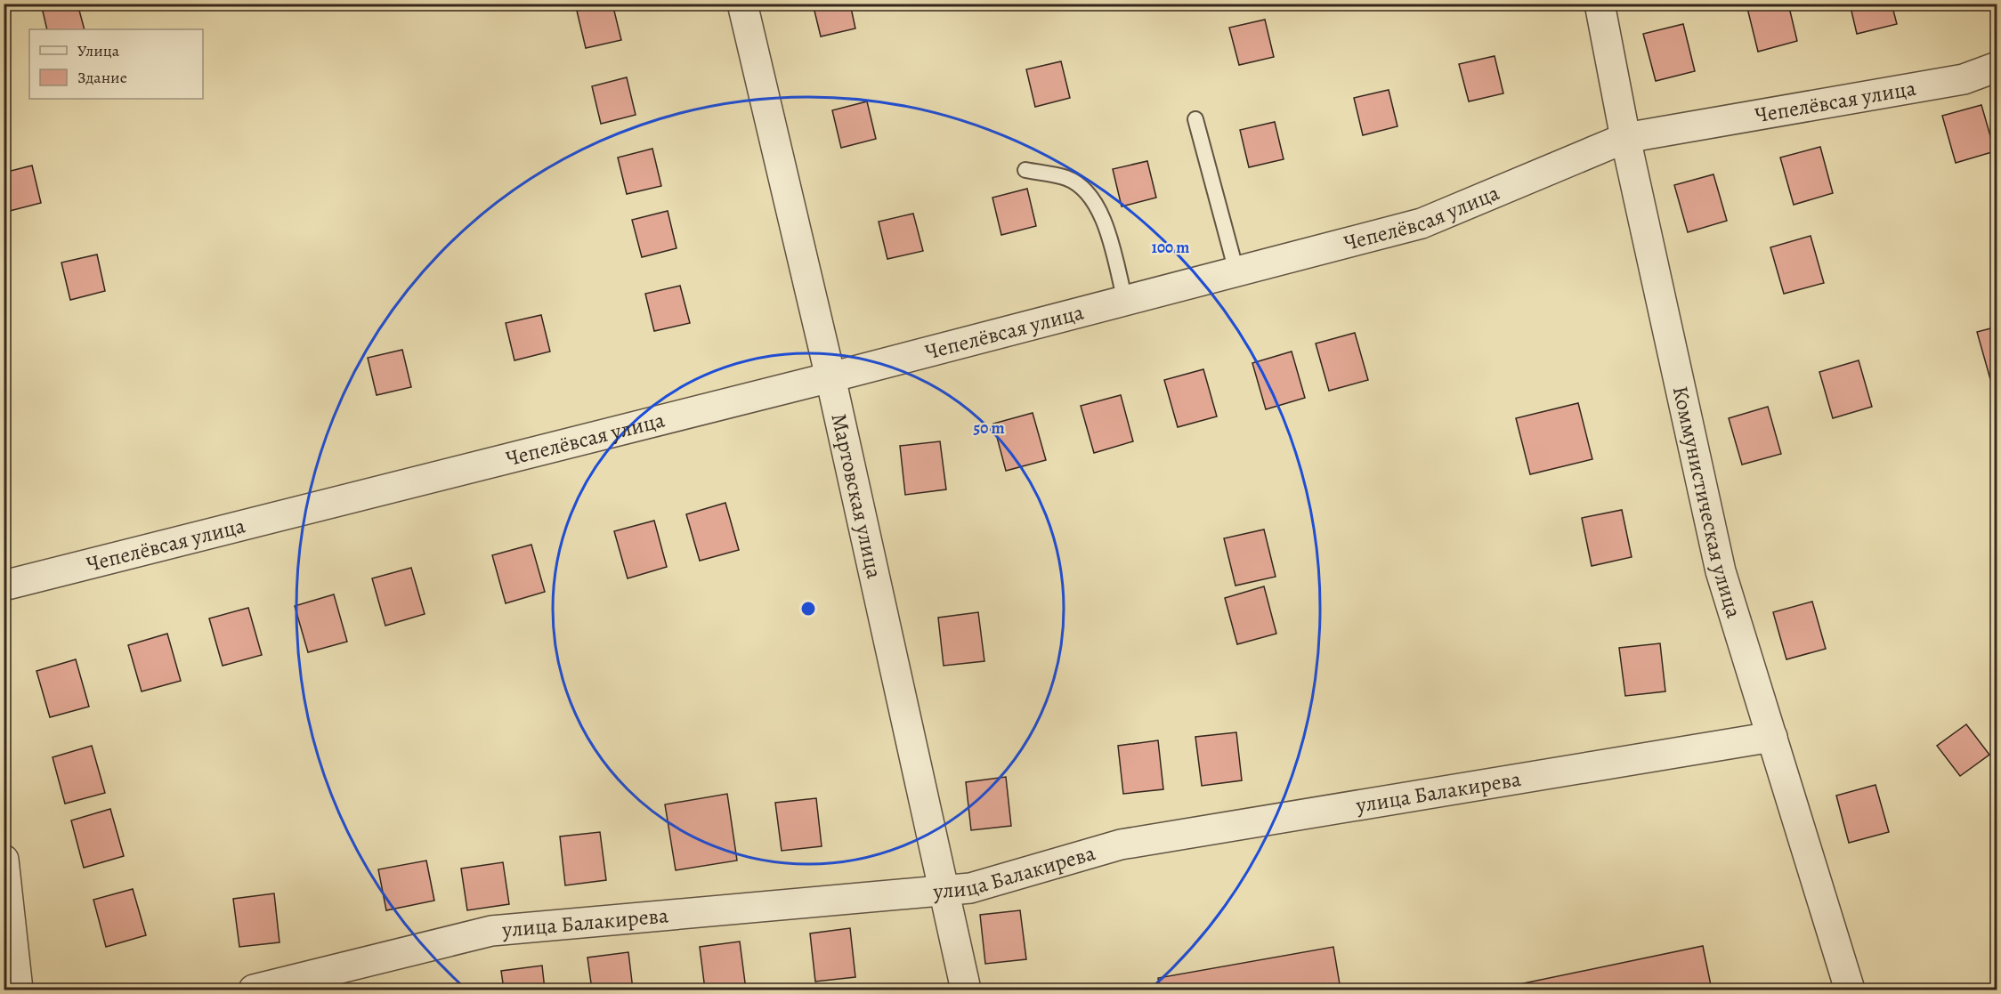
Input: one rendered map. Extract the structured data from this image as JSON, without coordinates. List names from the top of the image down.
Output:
{
  "streets": {
    "street": [
      "Чепелёвсая улица",
      "Мартовская улица",
      "Коммунистическая улица",
      "улица Балакирева"
    ]
  },
  "crossings": [
    ["Чепелёвсая улица", "Мартовская улица"],
    ["Чепелёвсая улица", "Коммунистическая улица"],
    ["Мартовская улица", "улица Балакирева"],
    ["Коммунистическая улица", "улица Балакирева"]
  ],
  "legend": ["Улица", "Здание"],
  "rings": ["100 m", "50 m"]
}
